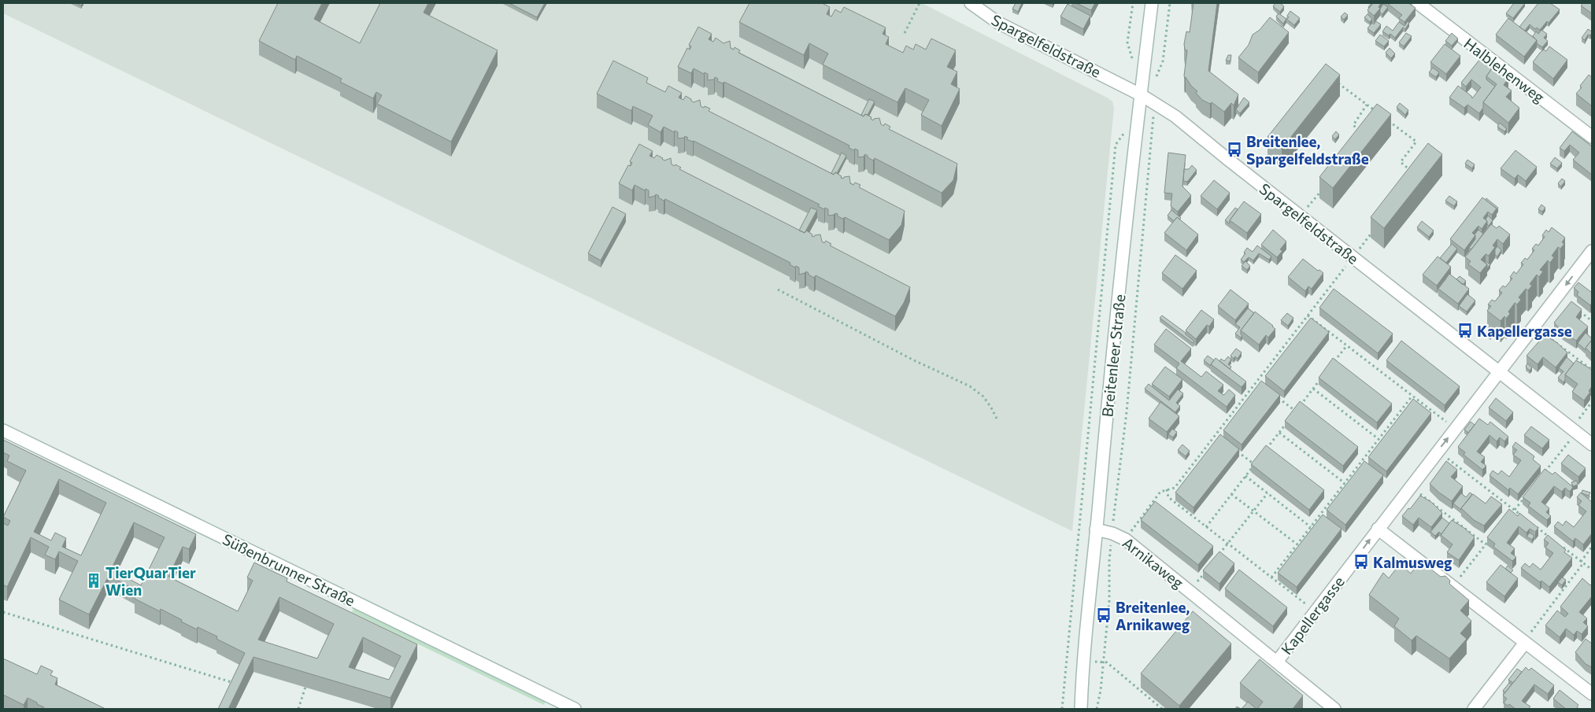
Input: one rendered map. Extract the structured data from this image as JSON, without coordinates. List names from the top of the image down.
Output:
{
  "streets": {
    "street": [
      "Spargelfeldstraße",
      "Halblehenweg",
      "Breitenleer Straße",
      "Arnikaweg",
      "Süßenbrunner Straße",
      "Kapellergasse"
    ]
  },
  "crossings": [
    ["Spargelfeldstraße", "Breitenleer Straße"],
    ["Spargelfeldstraße", "Kapellergasse"],
    ["Breitenleer Straße", "Arnikaweg"],
    ["Arnikaweg", "Kapellergasse"]
  ],
  "places": {
    "bus stop": [
      "Breitenlee, Spargelfeldstraße",
      "Kapellergasse",
      "Kalmusweg",
      "Breitenlee, Arnikaweg"
    ],
    "building": ["TierQuarTier Wien"]
  }
}
